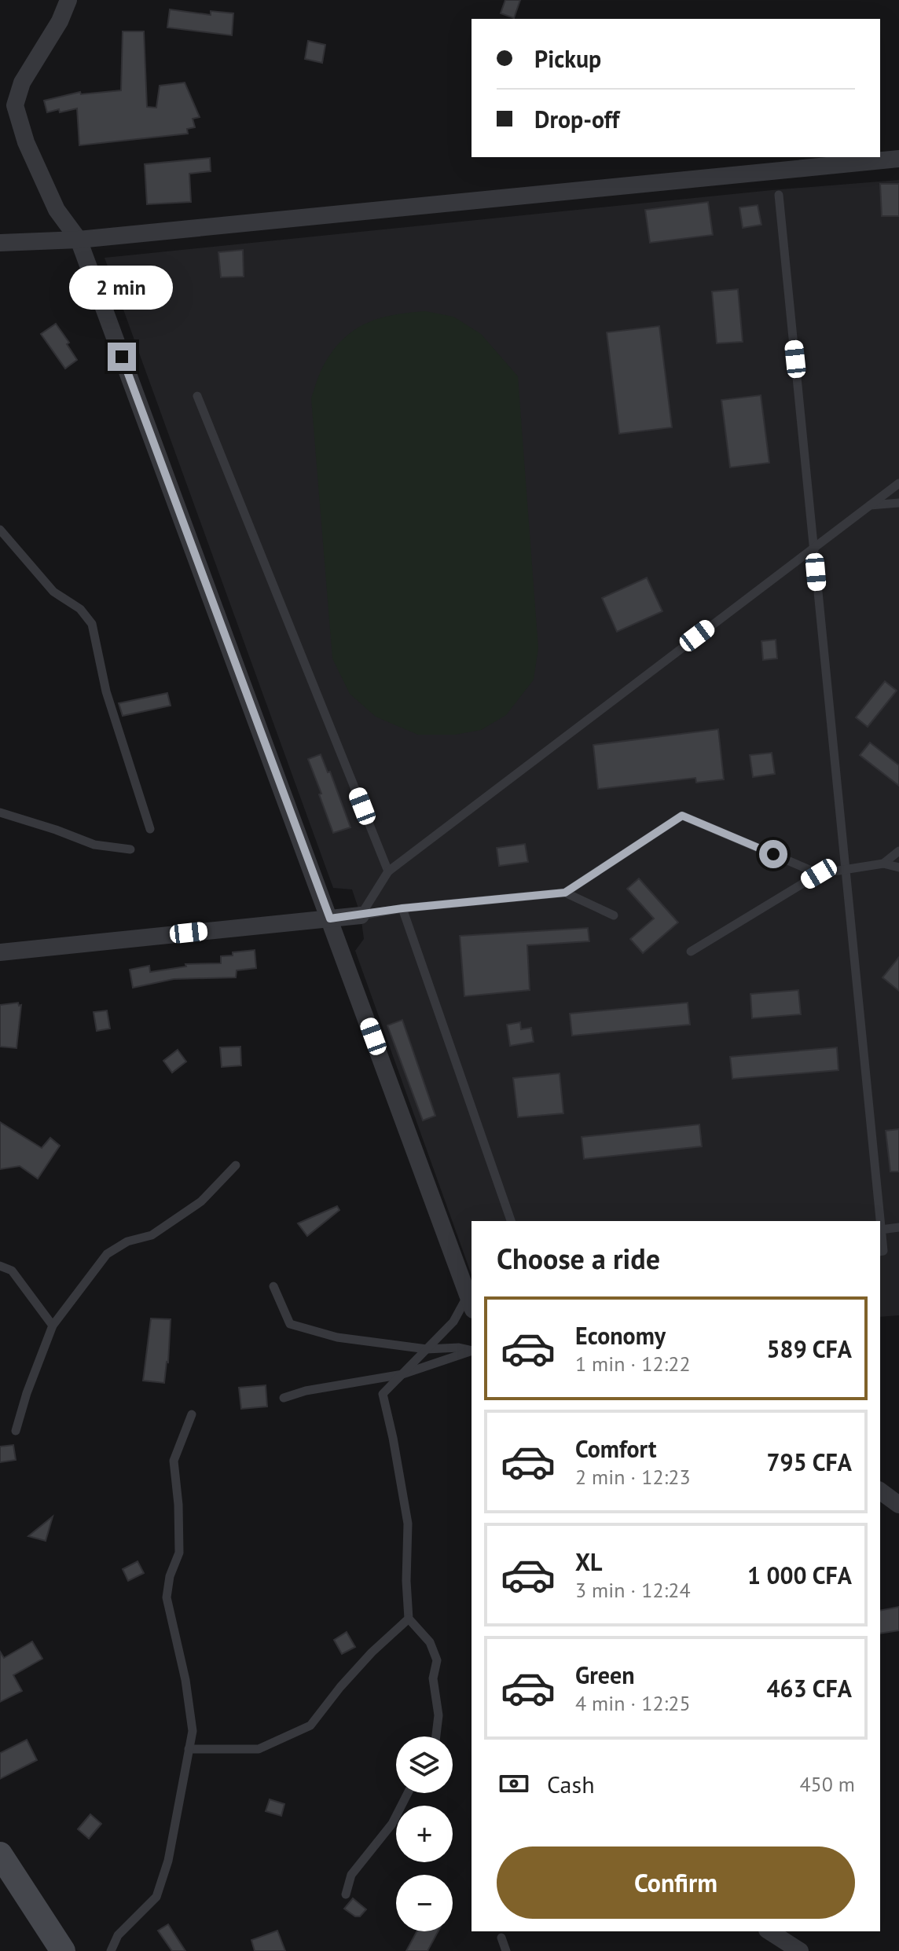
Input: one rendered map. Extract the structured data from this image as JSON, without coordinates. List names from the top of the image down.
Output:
{
  "page": {
    "banner": ["Pickup", "Drop-off"],
    "bubble": "2 min",
    "heading": "Choose a ride",
    "list": [
      {
        "name": "Economy",
        "note": "1 min · 12:22",
        "value": "589 CFA"
      },
      {
        "name": "Comfort",
        "note": "2 min · 12:23",
        "value": "795 CFA"
      },
      {
        "name": "XL",
        "note": "3 min · 12:24",
        "value": "1 000 CFA"
      },
      {
        "name": "Green",
        "note": "4 min · 12:25",
        "value": "463 CFA"
      }
    ],
    "map_buttons": ["+", "−"],
    "pay": ["Cash", "450 m"],
    "buttons": "Confirm"
  }
}
